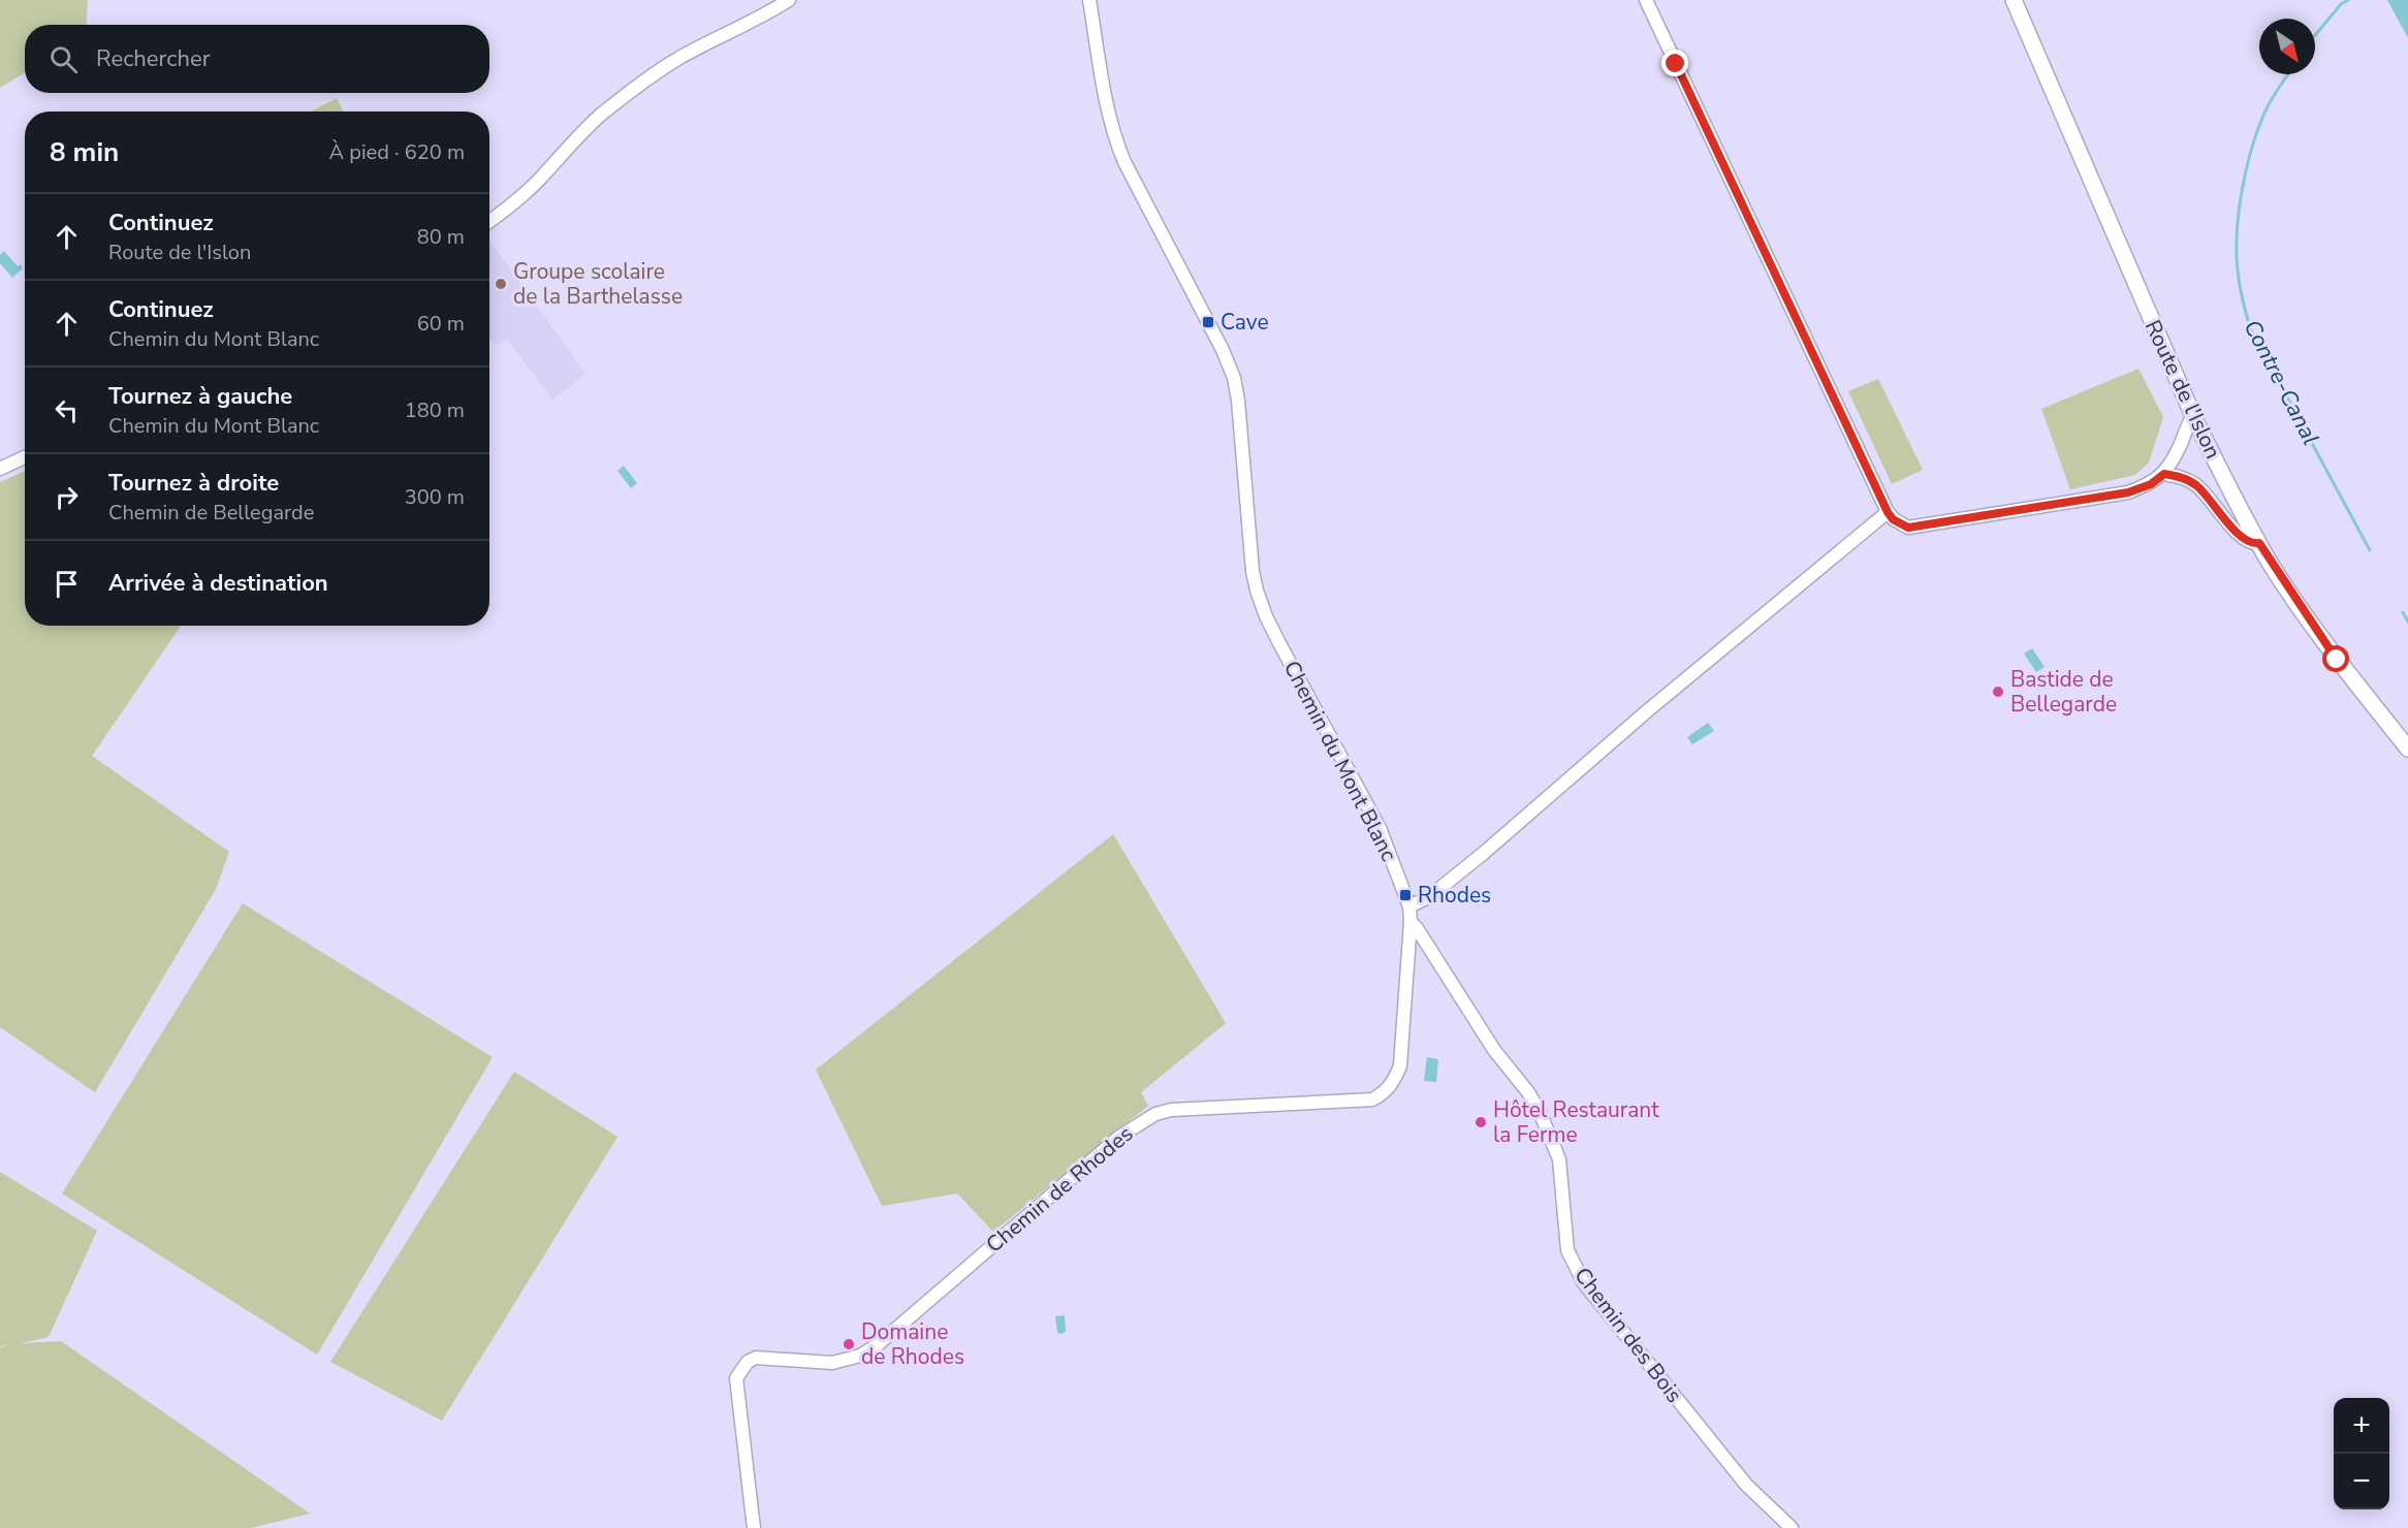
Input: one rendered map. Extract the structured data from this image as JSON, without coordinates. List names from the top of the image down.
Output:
{
  "streets": {
    "street": [
      "Route de l'Islon",
      "Chemin du Mont Blanc",
      "Chemin de Rhodes",
      "Chemin des Bois"
    ]
  },
  "crossings": [
    ["Chemin du Mont Blanc", "Chemin de Rhodes"],
    ["Chemin de Rhodes", "Chemin des Bois"]
  ],
  "water": ["Contre-Canal"],
  "places": {
    "other": [
      "Groupe scolaire de la Barthelasse",
      "Bastide de Bellegarde",
      "Hôtel Restaurant la Ferme",
      "Domaine de Rhodes"
    ],
    "transit": ["Cave", "Rhodes"]
  },
  "north": "bottom right",
  "page": {
    "search": "Rechercher",
    "heading": ["8 min", "À pied · 620 m"],
    "list": [
      ["Continuez", "Route de l'Islon", "80 m"],
      ["Continuez", "Chemin du Mont Blanc", "60 m"],
      ["Tournez à gauche", "Chemin du Mont Blanc", "180 m"],
      ["Tournez à droite", "Chemin de Bellegarde", "300 m"],
      "Arrivée à destination"
    ],
    "map_buttons": ["+", "−"]
  }
}
